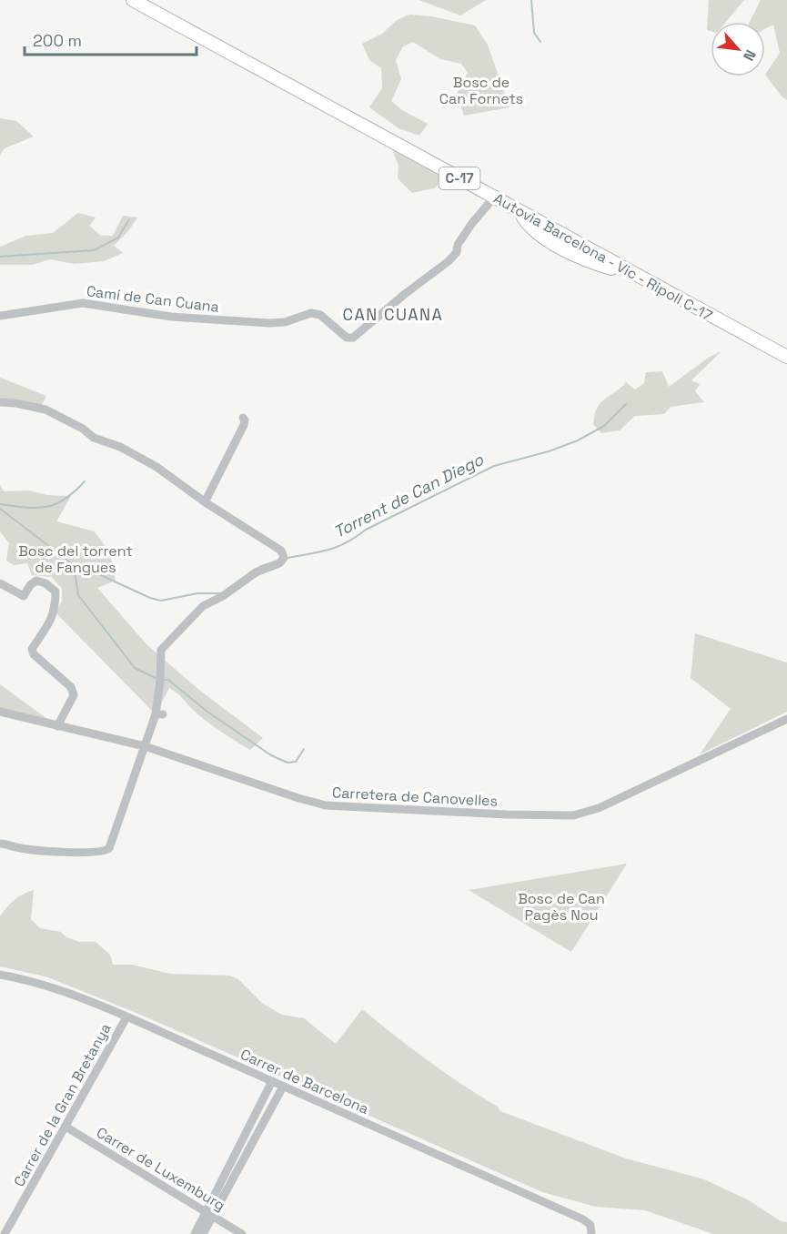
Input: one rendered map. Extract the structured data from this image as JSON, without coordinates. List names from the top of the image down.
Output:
{
  "streets": {
    "highway": ["C-17", "Autovia Barcelona - Vic - Ripoll C-17"],
    "street": [
      "Camí de Can Cuana",
      "Carretera de Canovelles",
      "Carrer de Barcelona",
      "Carrer de la Gran Bretanya",
      "Carrer de Luxemburg"
    ]
  },
  "crossings": [
    ["Autovia Barcelona - Vic - Ripoll C-17", "Camí de Can Cuana"],
    ["Carrer de Barcelona", "Carrer de la Gran Bretanya"],
    ["Carrer de la Gran Bretanya", "Carrer de Luxemburg"]
  ],
  "districts": ["CAN CUANA"],
  "water": ["Torrent de Can Diego"],
  "parks": ["Bosc de Can Fornets", "Bosc del torrent de Fangues", "Bosc de Can Pagès Nou"],
  "scale_bar": "200 m",
  "north": "bottom right"
}
